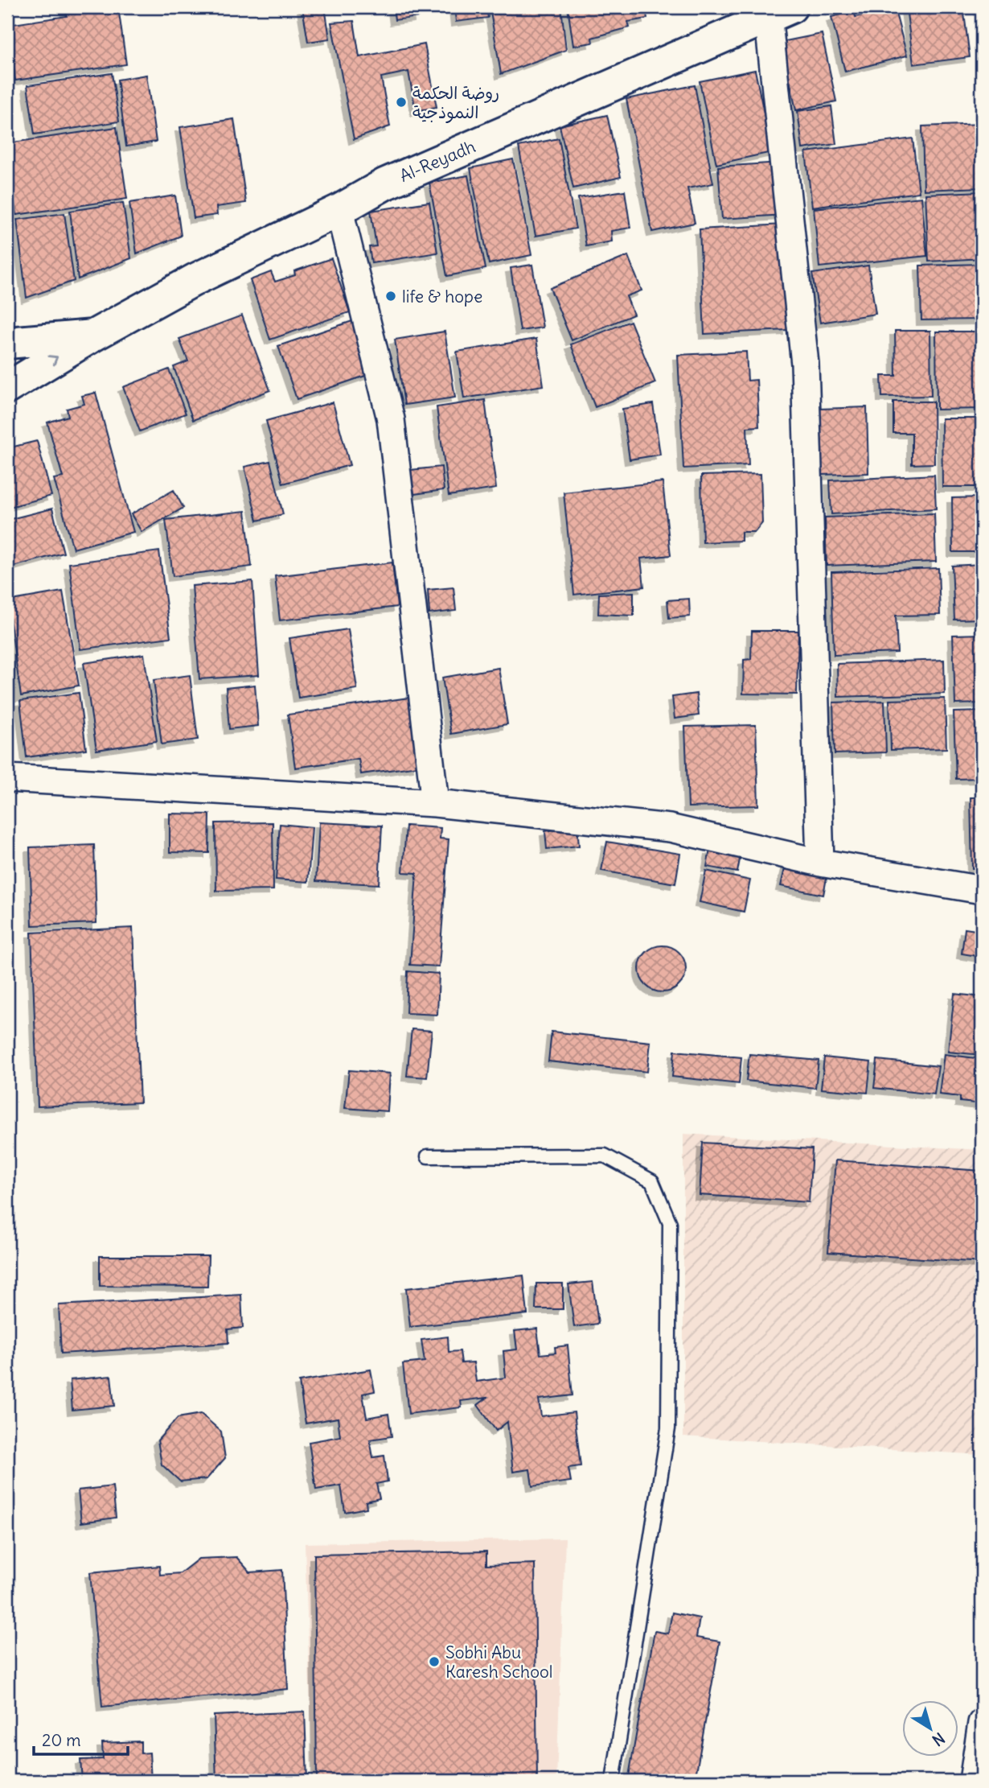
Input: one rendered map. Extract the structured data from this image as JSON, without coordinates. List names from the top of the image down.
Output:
{
  "streets": {
    "street": ["Al-Reyadh"]
  },
  "places": ["روضة الحكمة النموذجية", "life & hope", "Sobhi Abu Karesh School"],
  "scale_bar": "20 m",
  "north": "bottom right"
}
